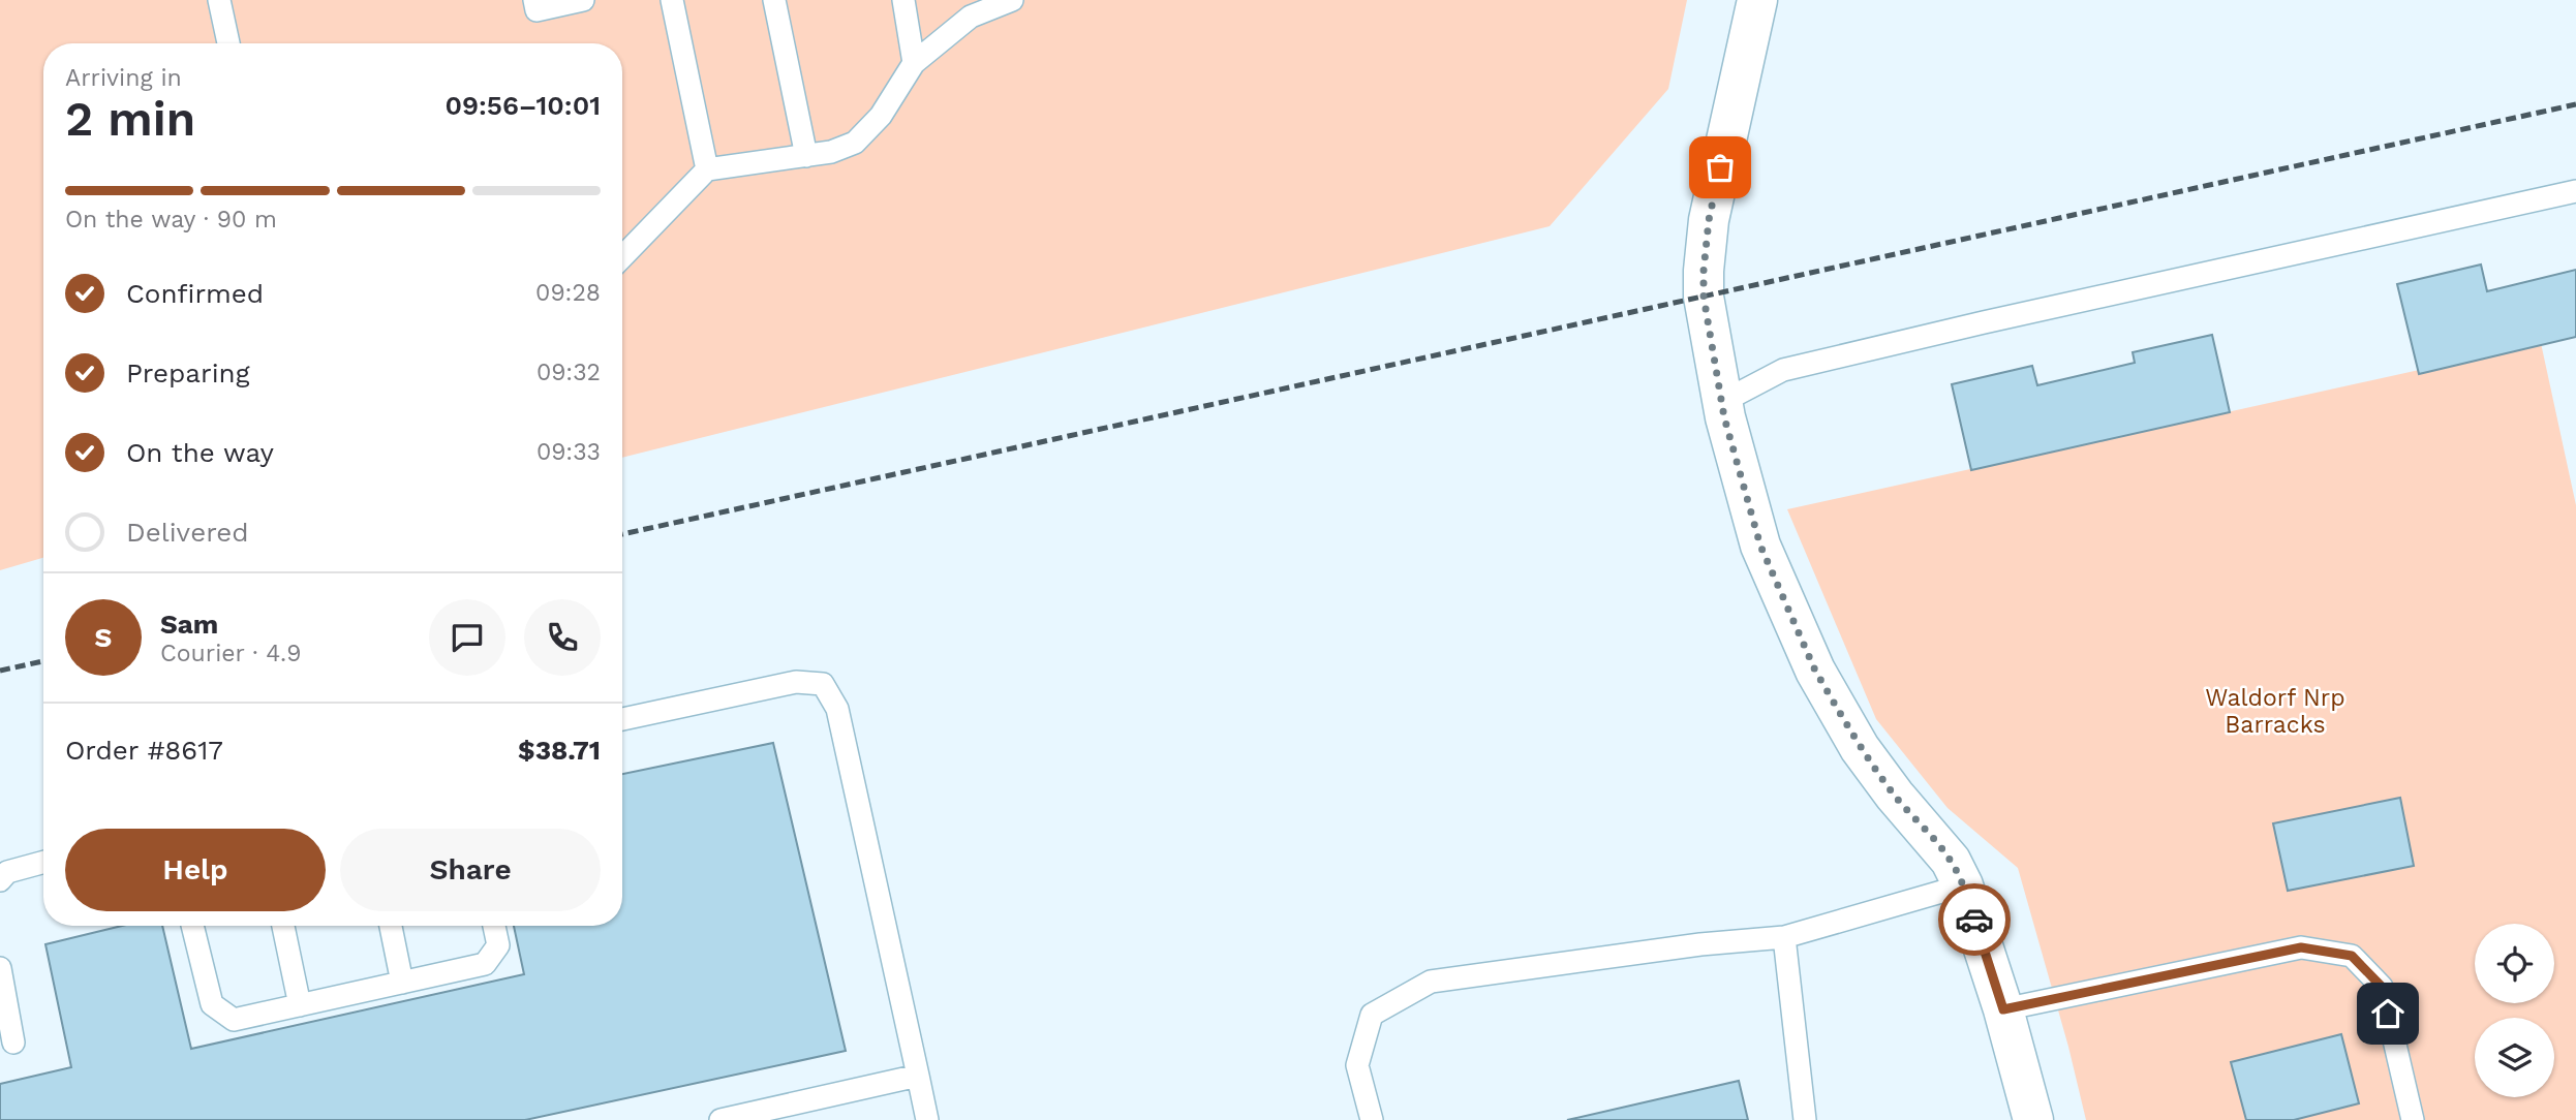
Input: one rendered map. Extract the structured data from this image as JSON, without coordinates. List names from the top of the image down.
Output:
{
  "parks": ["Waldorf Nrp Barracks"],
  "page": {
    "heading": ["2 min", "Arriving in", "09:56–10:01"],
    "panel": [
      "Sam",
      "Courier · 4.9",
      "Order #8617",
      "$38.71"
    ],
    "bar": "On the way · 90 m",
    "list": [
      ["Confirmed", "09:28"],
      ["Preparing", "09:32"],
      ["On the way", "09:33"],
      "Delivered"
    ],
    "round": "S",
    "buttons": ["Help", "Share"]
  }
}
